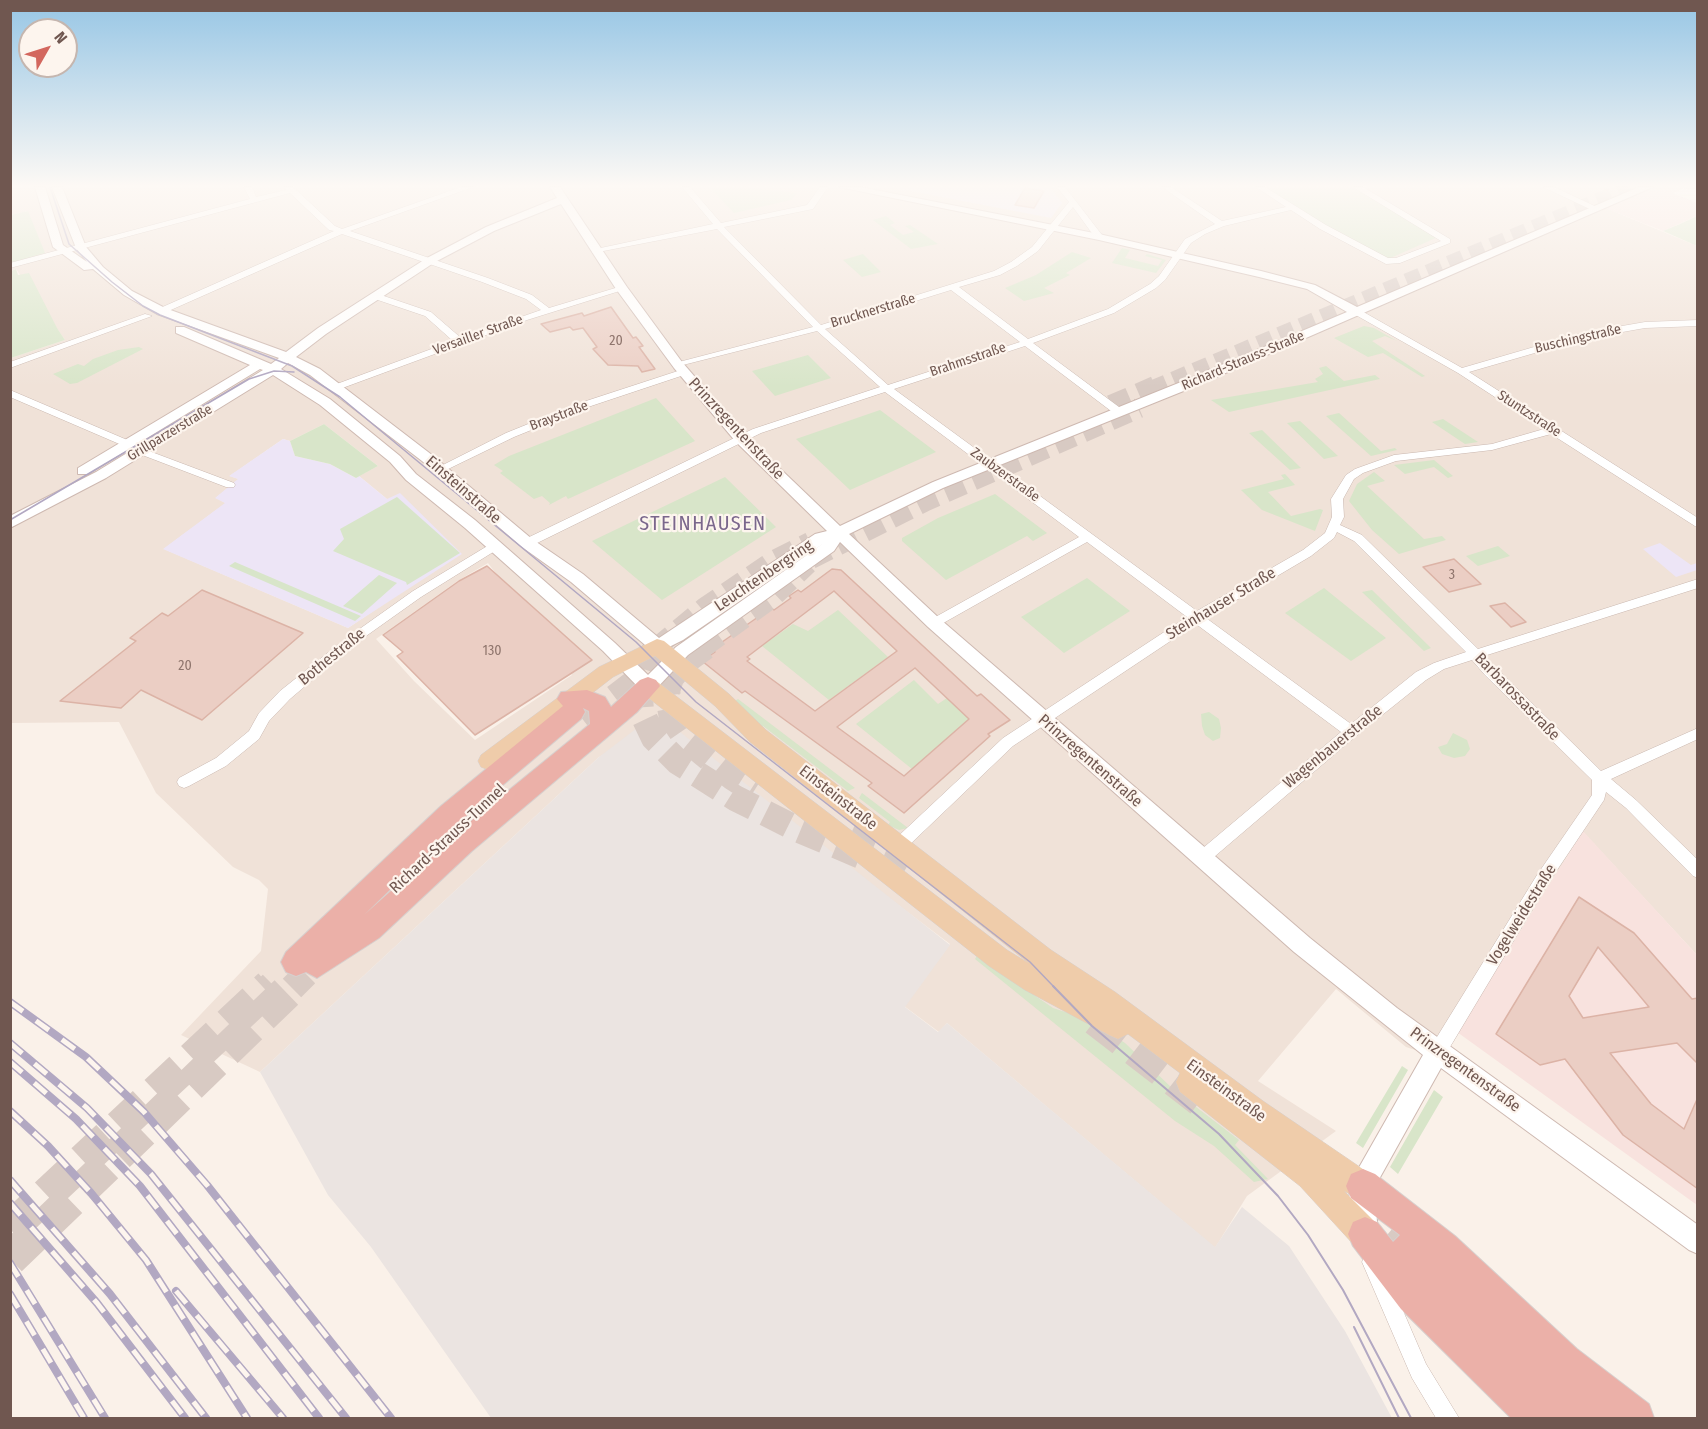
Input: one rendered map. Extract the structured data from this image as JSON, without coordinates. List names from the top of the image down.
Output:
{
  "streets": {
    "highway": ["Einsteinstraße"],
    "main road": [
      "Richard-Strauss-Straße",
      "Prinzregentenstraße",
      "Grillparzerstraße",
      "Leuchtenbergring"
    ],
    "street": [
      "Brucknerstraße",
      "Versailler Straße",
      "Buschingstraße",
      "Brahmsstraße",
      "Stuntzstraße",
      "Braystraße",
      "Zaubzerstraße",
      "Steinhauser Straße",
      "Bothestraße",
      "Barbarossastraße",
      "Wagenbauerstraße",
      "Vogelweidestraße"
    ]
  },
  "crossings": [
    ["Brucknerstraße", "Braystraße"],
    ["Brucknerstraße", "Prinzregentenstraße"],
    ["Brucknerstraße", "Zaubzerstraße"],
    ["Versailler Straße", "Prinzregentenstraße"],
    ["Versailler Straße", "Einsteinstraße"],
    ["Buschingstraße", "Stuntzstraße"],
    ["Brahmsstraße", "Prinzregentenstraße"],
    ["Brahmsstraße", "Zaubzerstraße"],
    ["Brahmsstraße", "Einsteinstraße"],
    ["Richard-Strauss-Straße", "Stuntzstraße"],
    ["Richard-Strauss-Straße", "Prinzregentenstraße"],
    ["Richard-Strauss-Straße", "Zaubzerstraße"],
    ["Richard-Strauss-Straße", "Leuchtenbergring"],
    ["Braystraße", "Prinzregentenstraße"],
    ["Braystraße", "Einsteinstraße"],
    ["Prinzregentenstraße", "Leuchtenbergring"],
    ["Prinzregentenstraße", "Steinhauser Straße"],
    ["Prinzregentenstraße", "Wagenbauerstraße"],
    ["Prinzregentenstraße", "Vogelweidestraße"],
    ["Grillparzerstraße", "Einsteinstraße"],
    ["Zaubzerstraße", "Steinhauser Straße"],
    ["Zaubzerstraße", "Wagenbauerstraße"],
    ["Einsteinstraße", "Leuchtenbergring"],
    ["Einsteinstraße", "Steinhauser Straße"],
    ["Einsteinstraße", "Bothestraße"],
    ["Steinhauser Straße", "Barbarossastraße"],
    ["Barbarossastraße", "Wagenbauerstraße"],
    ["Barbarossastraße", "Vogelweidestraße"]
  ],
  "districts": ["STEINHAUSEN"],
  "house_numbers": [
    "20",
    "3",
    "130",
    "20"
  ],
  "north": "top right"
}
